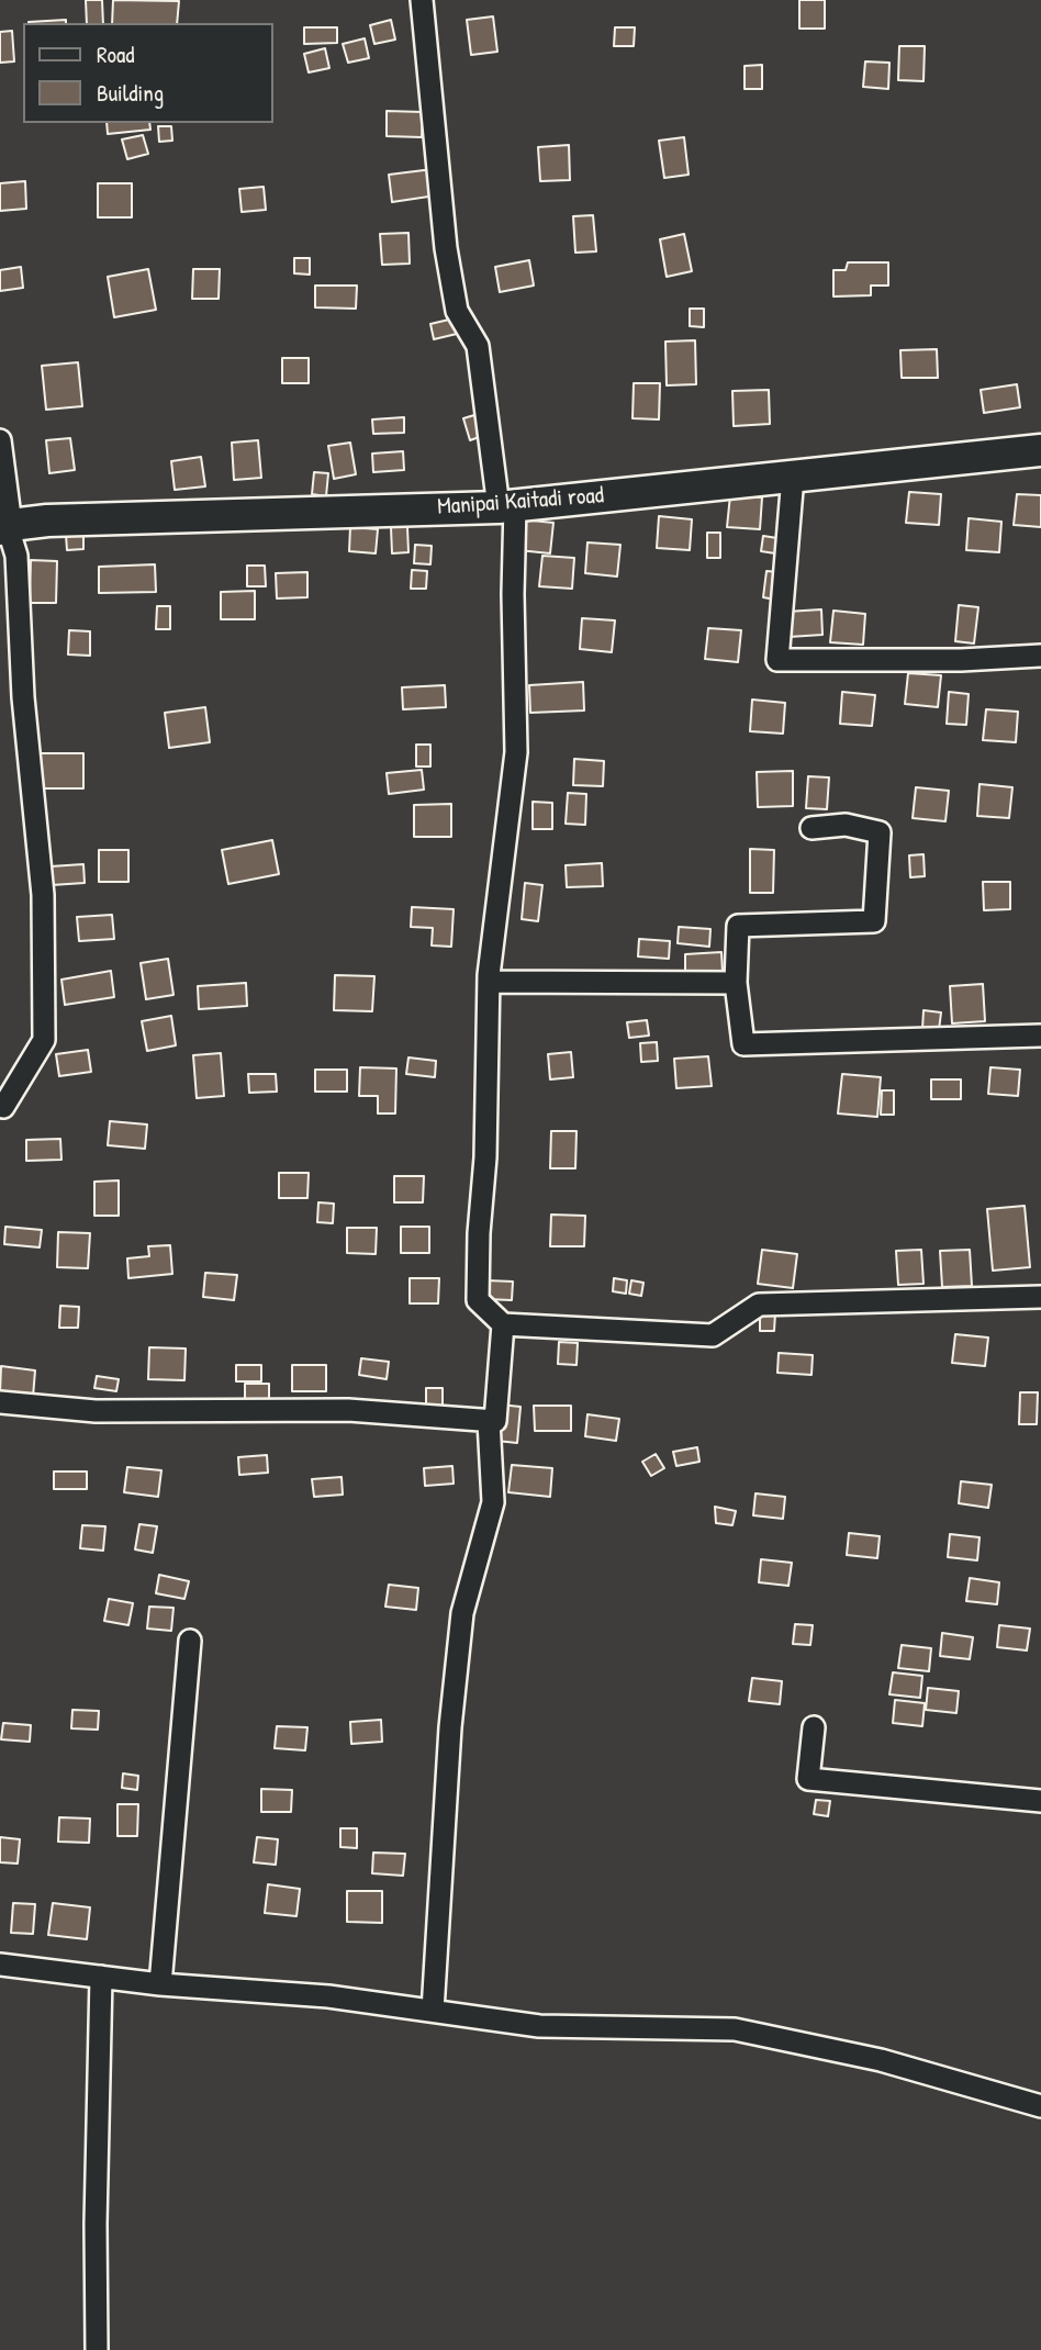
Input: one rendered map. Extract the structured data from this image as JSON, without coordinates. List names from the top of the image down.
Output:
{
  "streets": {
    "main road": ["Manipai Kaitadi road"]
  },
  "legend": ["Road", "Building"]
}
